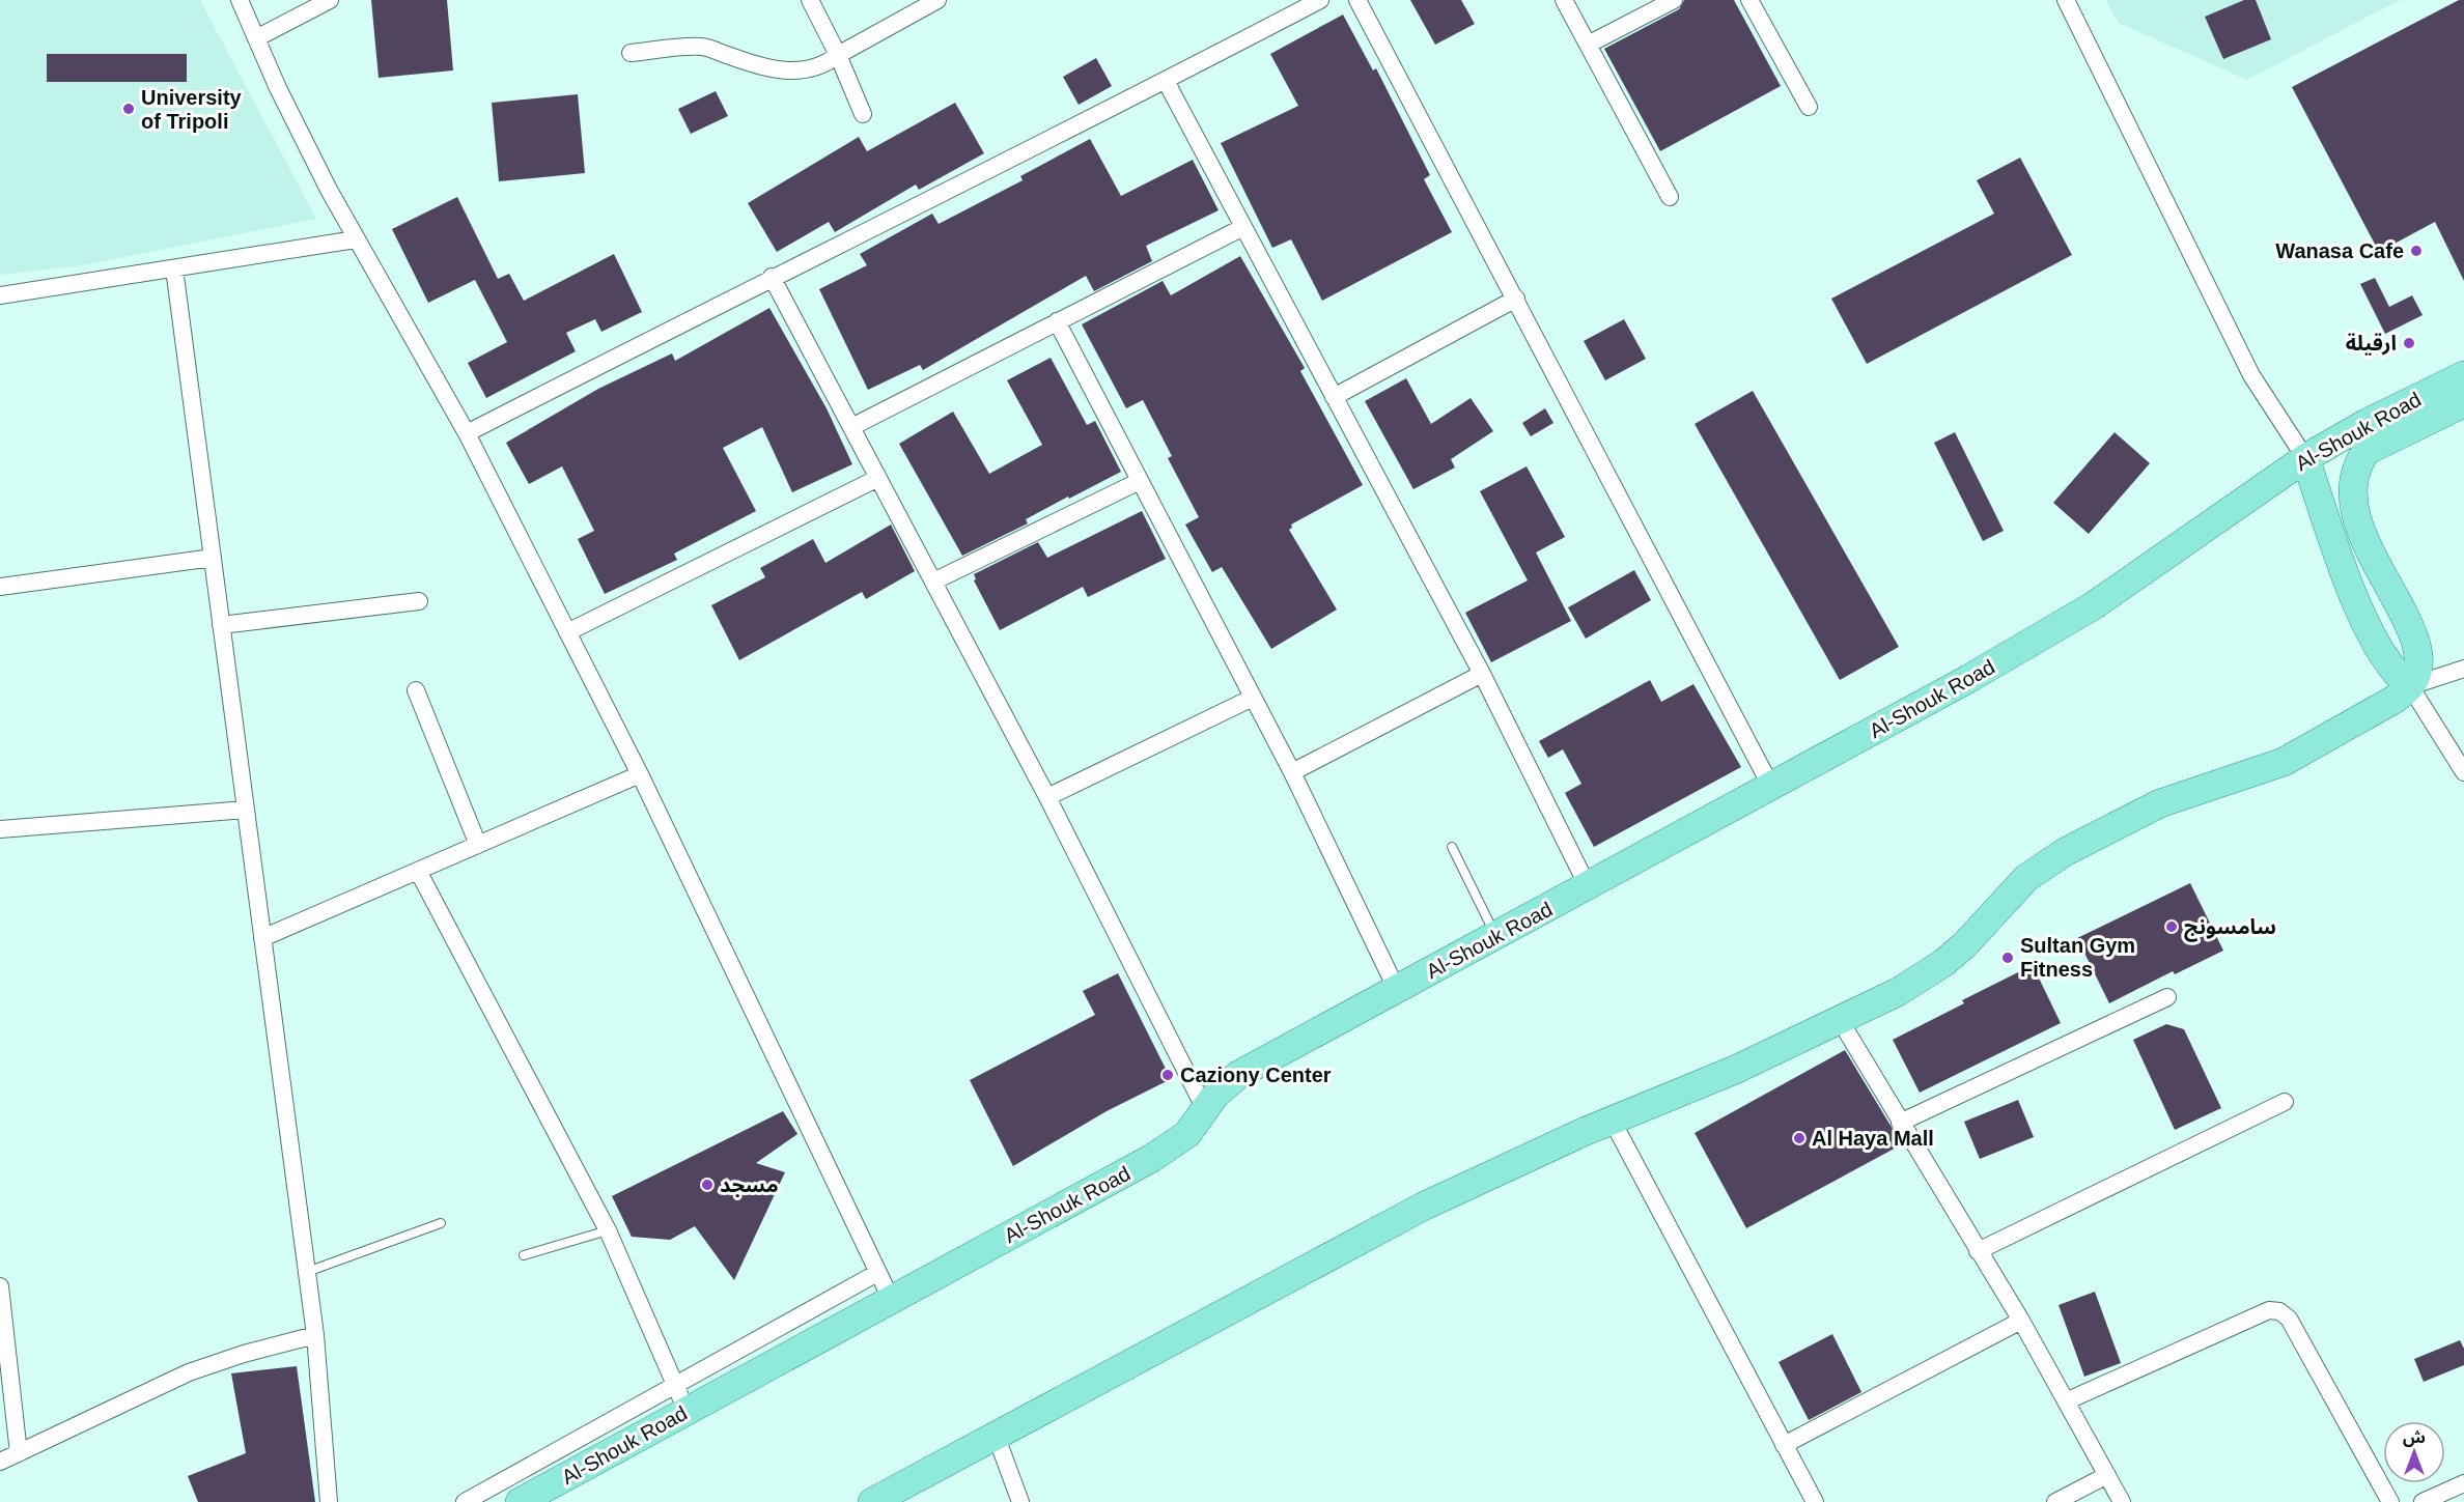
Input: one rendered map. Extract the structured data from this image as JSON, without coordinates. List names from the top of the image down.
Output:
{
  "streets": {
    "main road": ["Al-Shouk Road"]
  },
  "places": [
    "University of Tripoli",
    "Wanasa Cafe",
    "ارقيلة",
    "سامسونج",
    "Sultan Gym Fitness",
    "Caziony Center",
    "Al Haya Mall",
    "مسجد"
  ],
  "north": "top"
}
